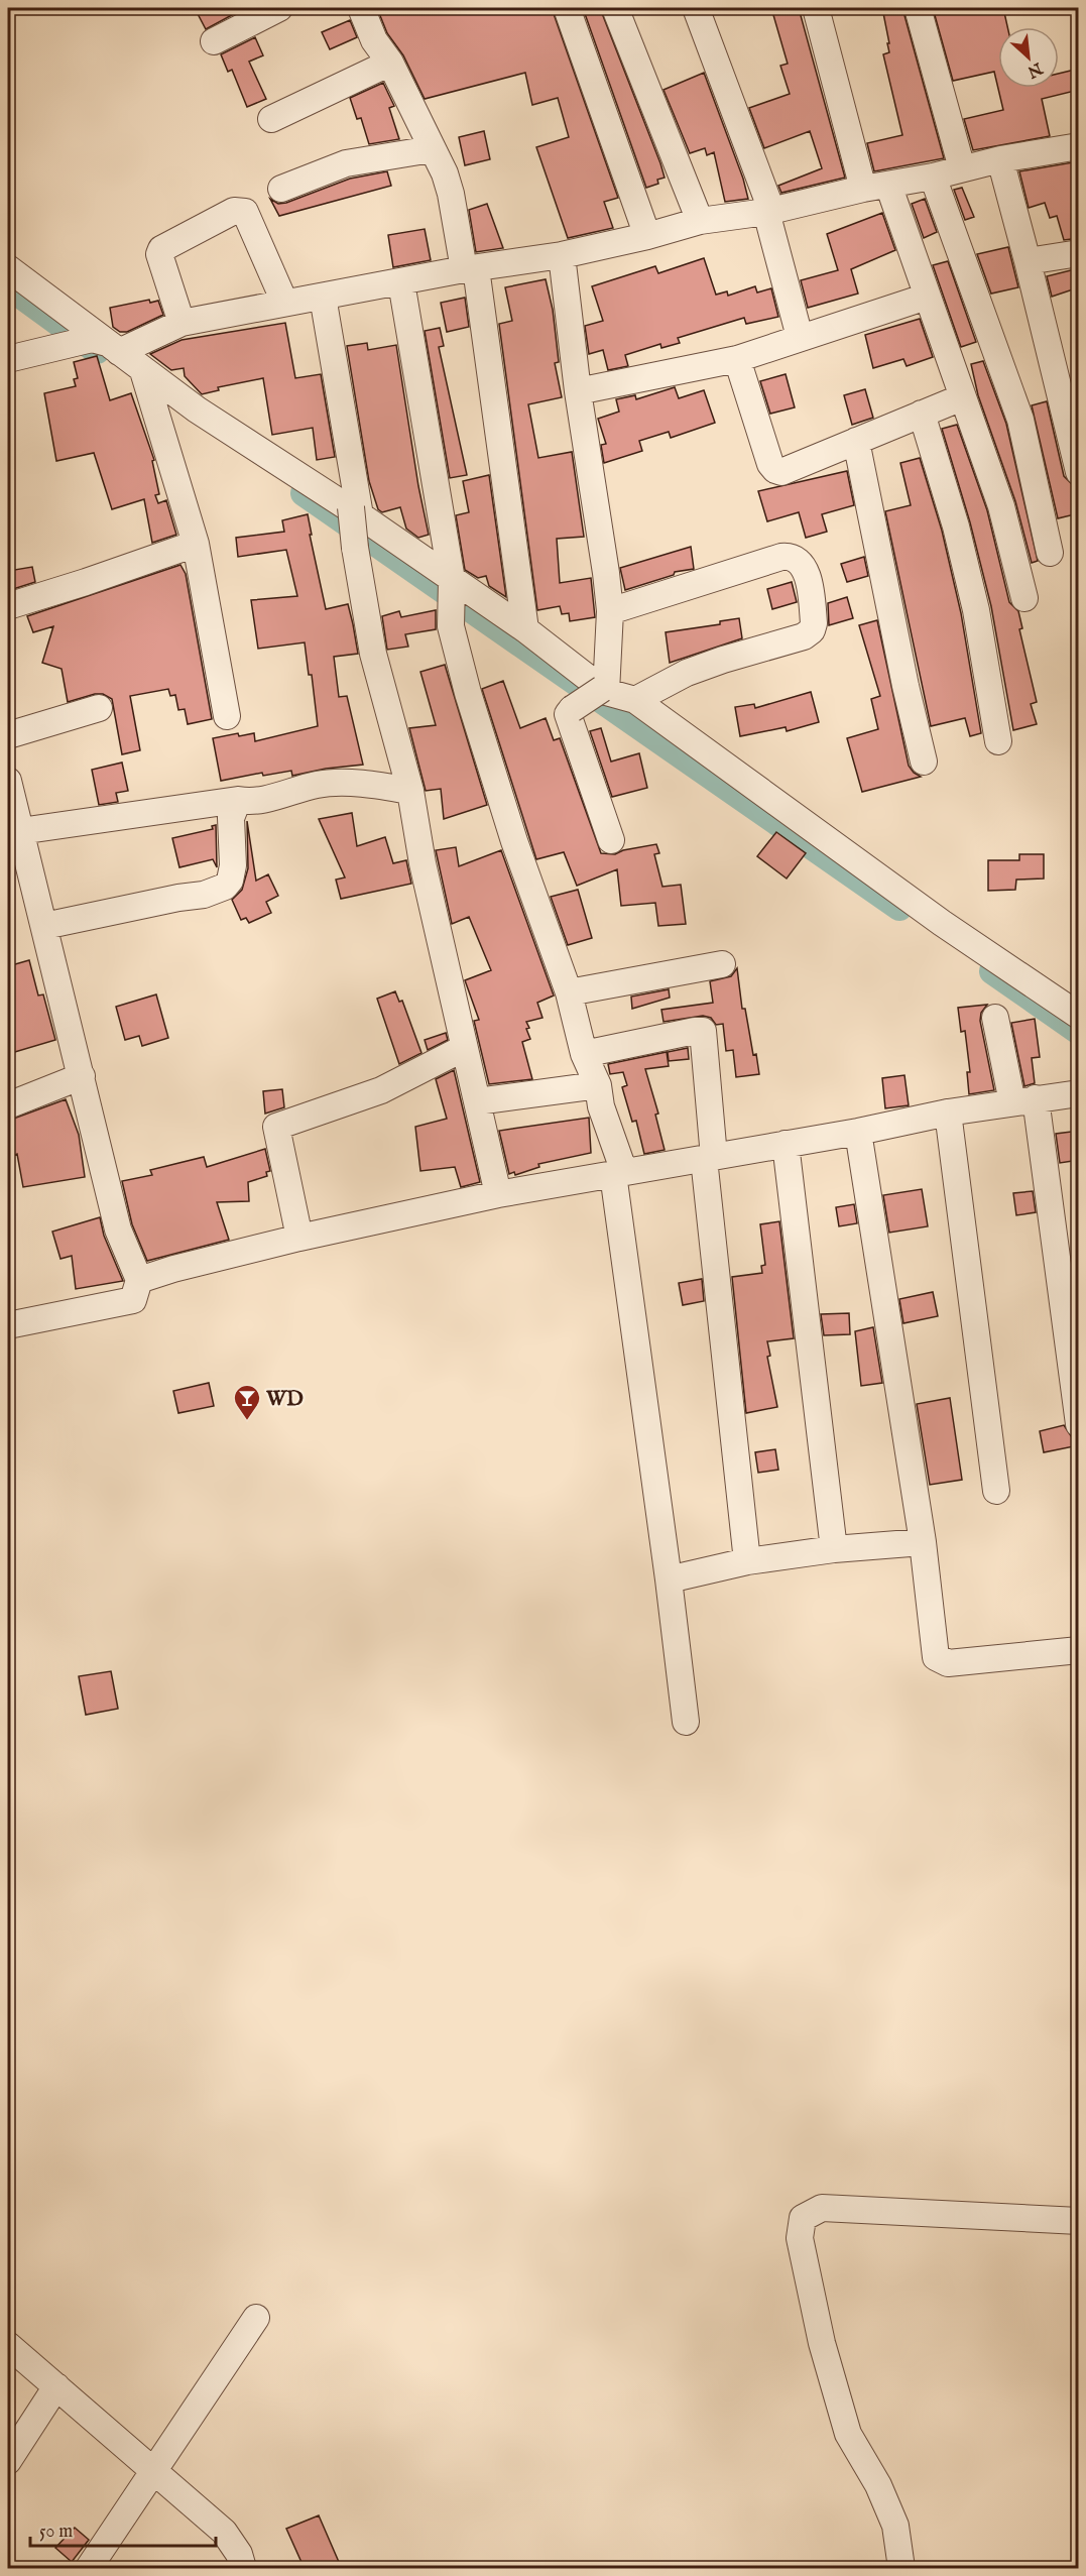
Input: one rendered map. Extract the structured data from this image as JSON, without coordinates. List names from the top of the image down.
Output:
{
  "places": {
    "bar": ["WD"]
  },
  "scale_bar": "50 m",
  "north": "bottom right"
}
